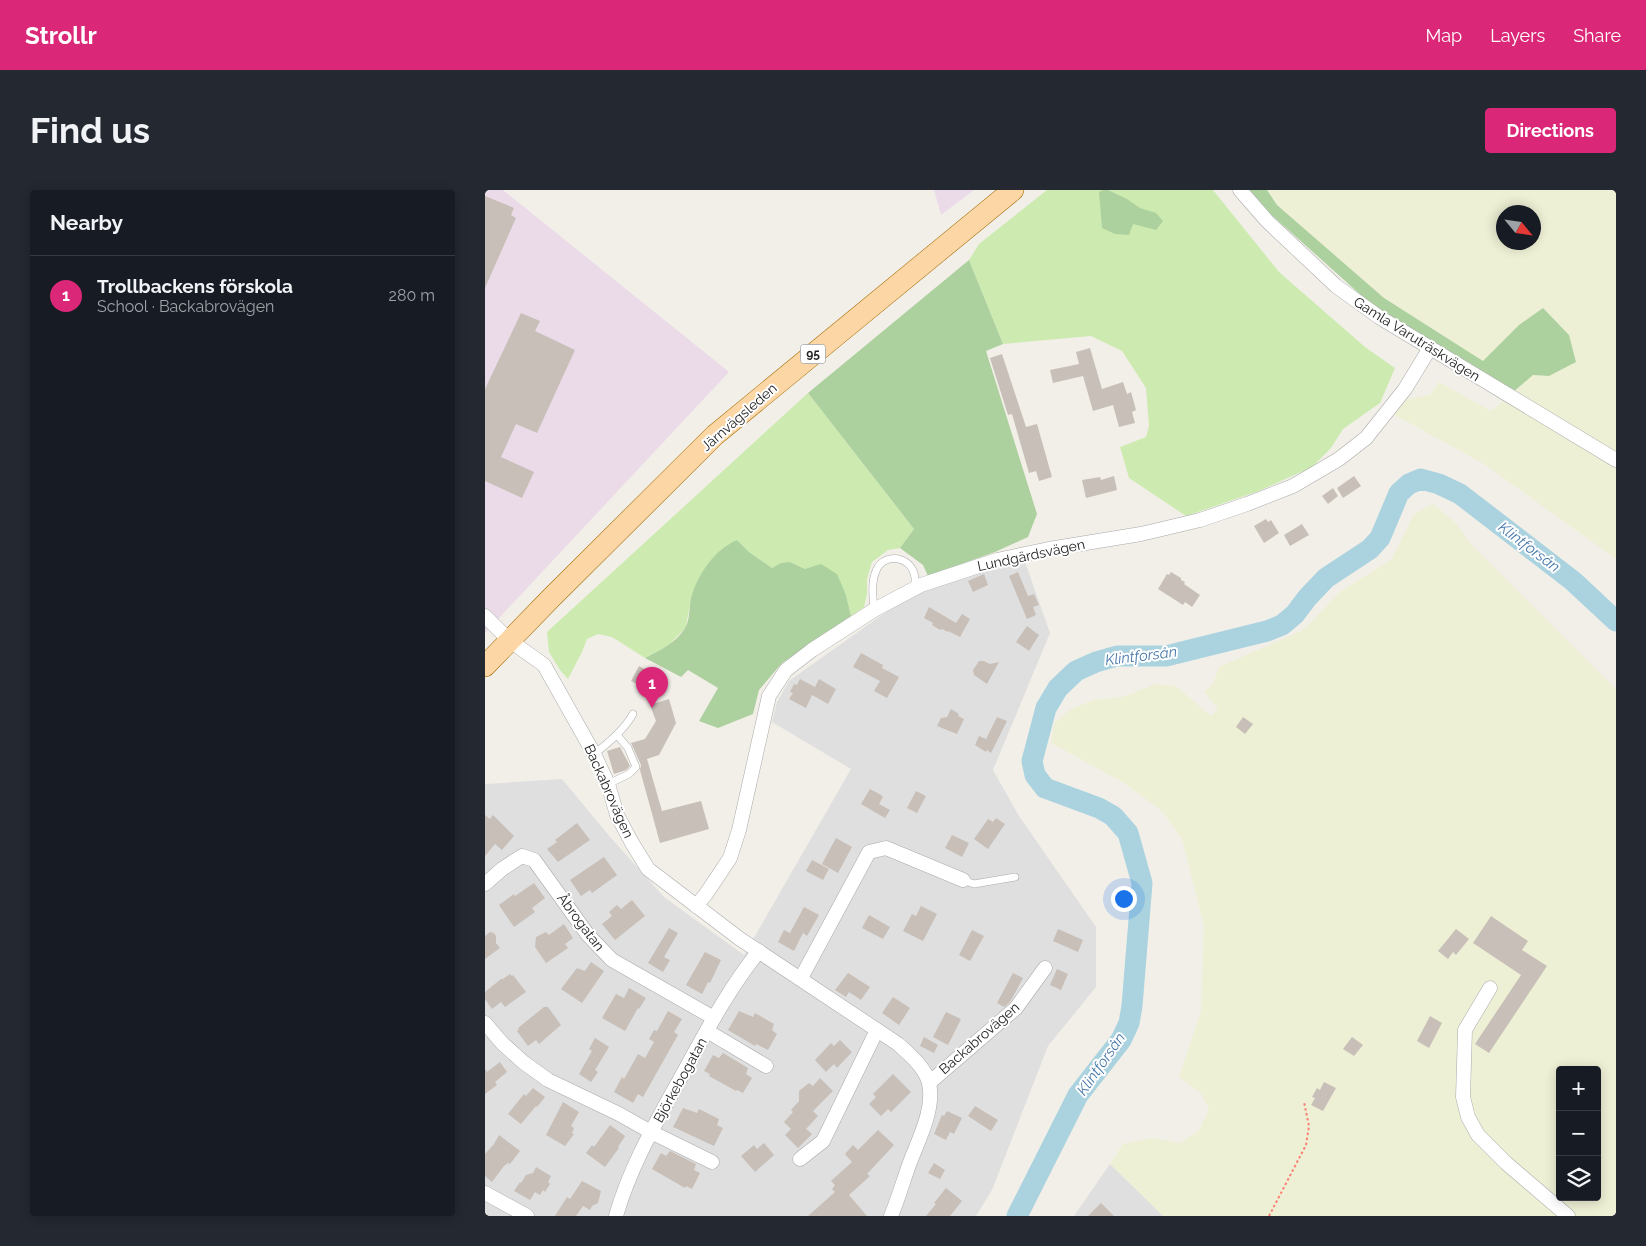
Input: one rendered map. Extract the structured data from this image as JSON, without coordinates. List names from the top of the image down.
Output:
{
  "streets": {
    "main road": ["95", "Järnvägsleden"],
    "street": [
      "Gamla Varuträskvägen",
      "Lundgärdsvägen",
      "Backabrovägen",
      "Åbrogatan",
      "Björkebogatan"
    ]
  },
  "crossings": [
    ["Gamla Varuträskvägen", "Lundgärdsvägen"],
    ["Järnvägsleden", "Backabrovägen"],
    ["Lundgärdsvägen", "Backabrovägen"],
    ["Backabrovägen", "Björkebogatan"],
    ["Åbrogatan", "Björkebogatan"]
  ],
  "water": ["Klintforsån"],
  "north": "bottom right",
  "page": {
    "header": "Strollr",
    "nav": ["Map", "Layers", "Share"],
    "buttons": "Directions",
    "title": "Find us",
    "heading": "Nearby",
    "list": [
      {
        "mark": "1",
        "name": "Trollbackens förskola",
        "note": "School · Backabrovägen",
        "value": "280 m"
      }
    ],
    "pins": "1",
    "map_buttons": ["+", "−"]
  }
}
